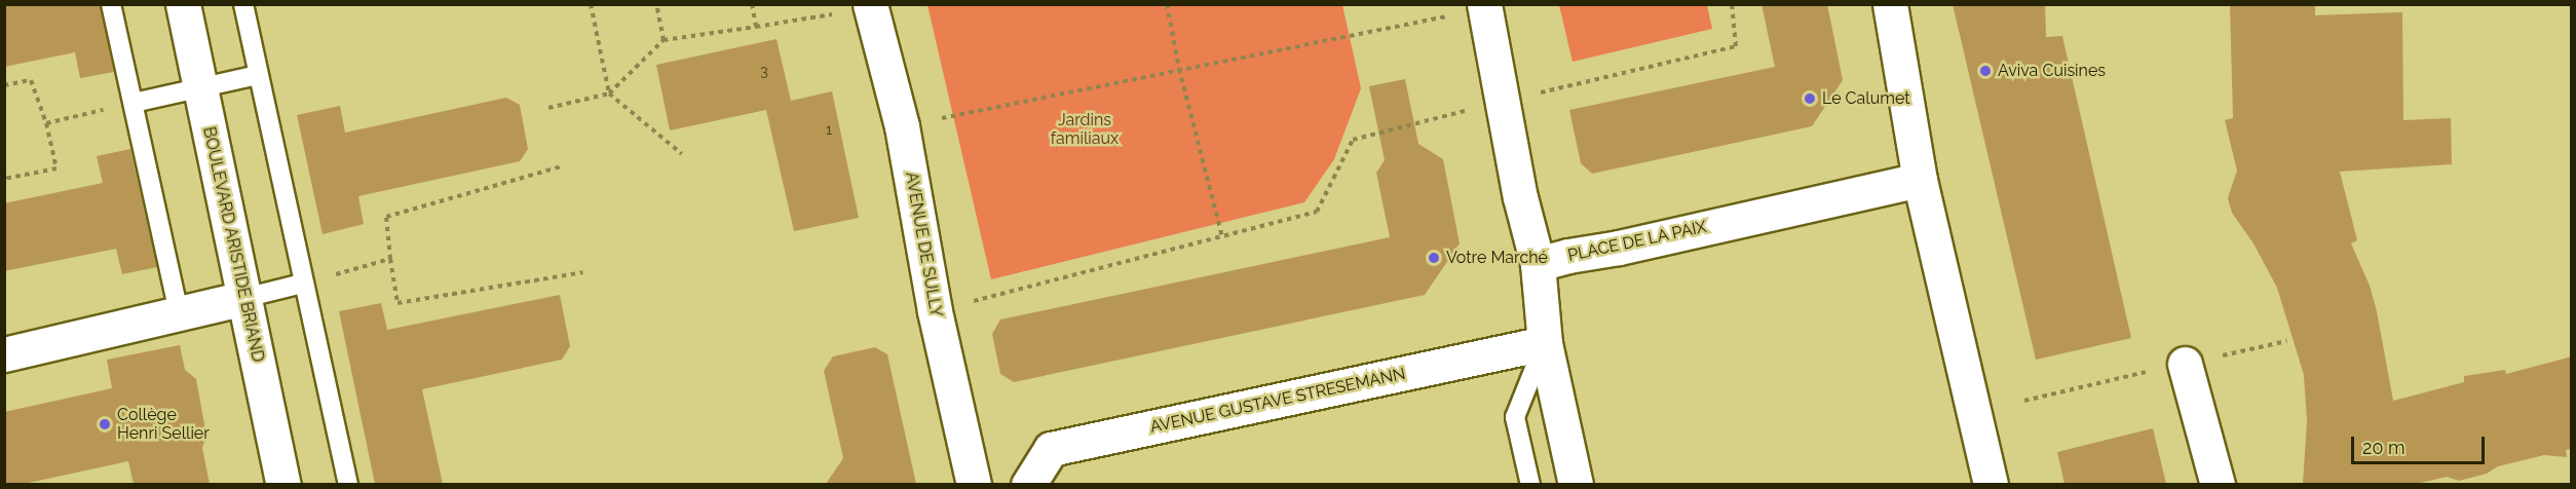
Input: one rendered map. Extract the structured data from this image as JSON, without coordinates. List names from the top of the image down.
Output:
{
  "streets": {
    "street": [
      "PLACE DE LA PAIX",
      "BOULEVARD ARISTIDE BRIAND",
      "AVENUE DE SULLY",
      "AVENUE GUSTAVE STRESEMANN"
    ]
  },
  "parks": ["Jardins familiaux"],
  "places": [
    "Aviva Cuisines",
    "Le Calumet",
    "Votre Marché",
    "Collège Henri Sellier"
  ],
  "house_numbers": ["3", "1"],
  "scale_bar": "20 m"
}
